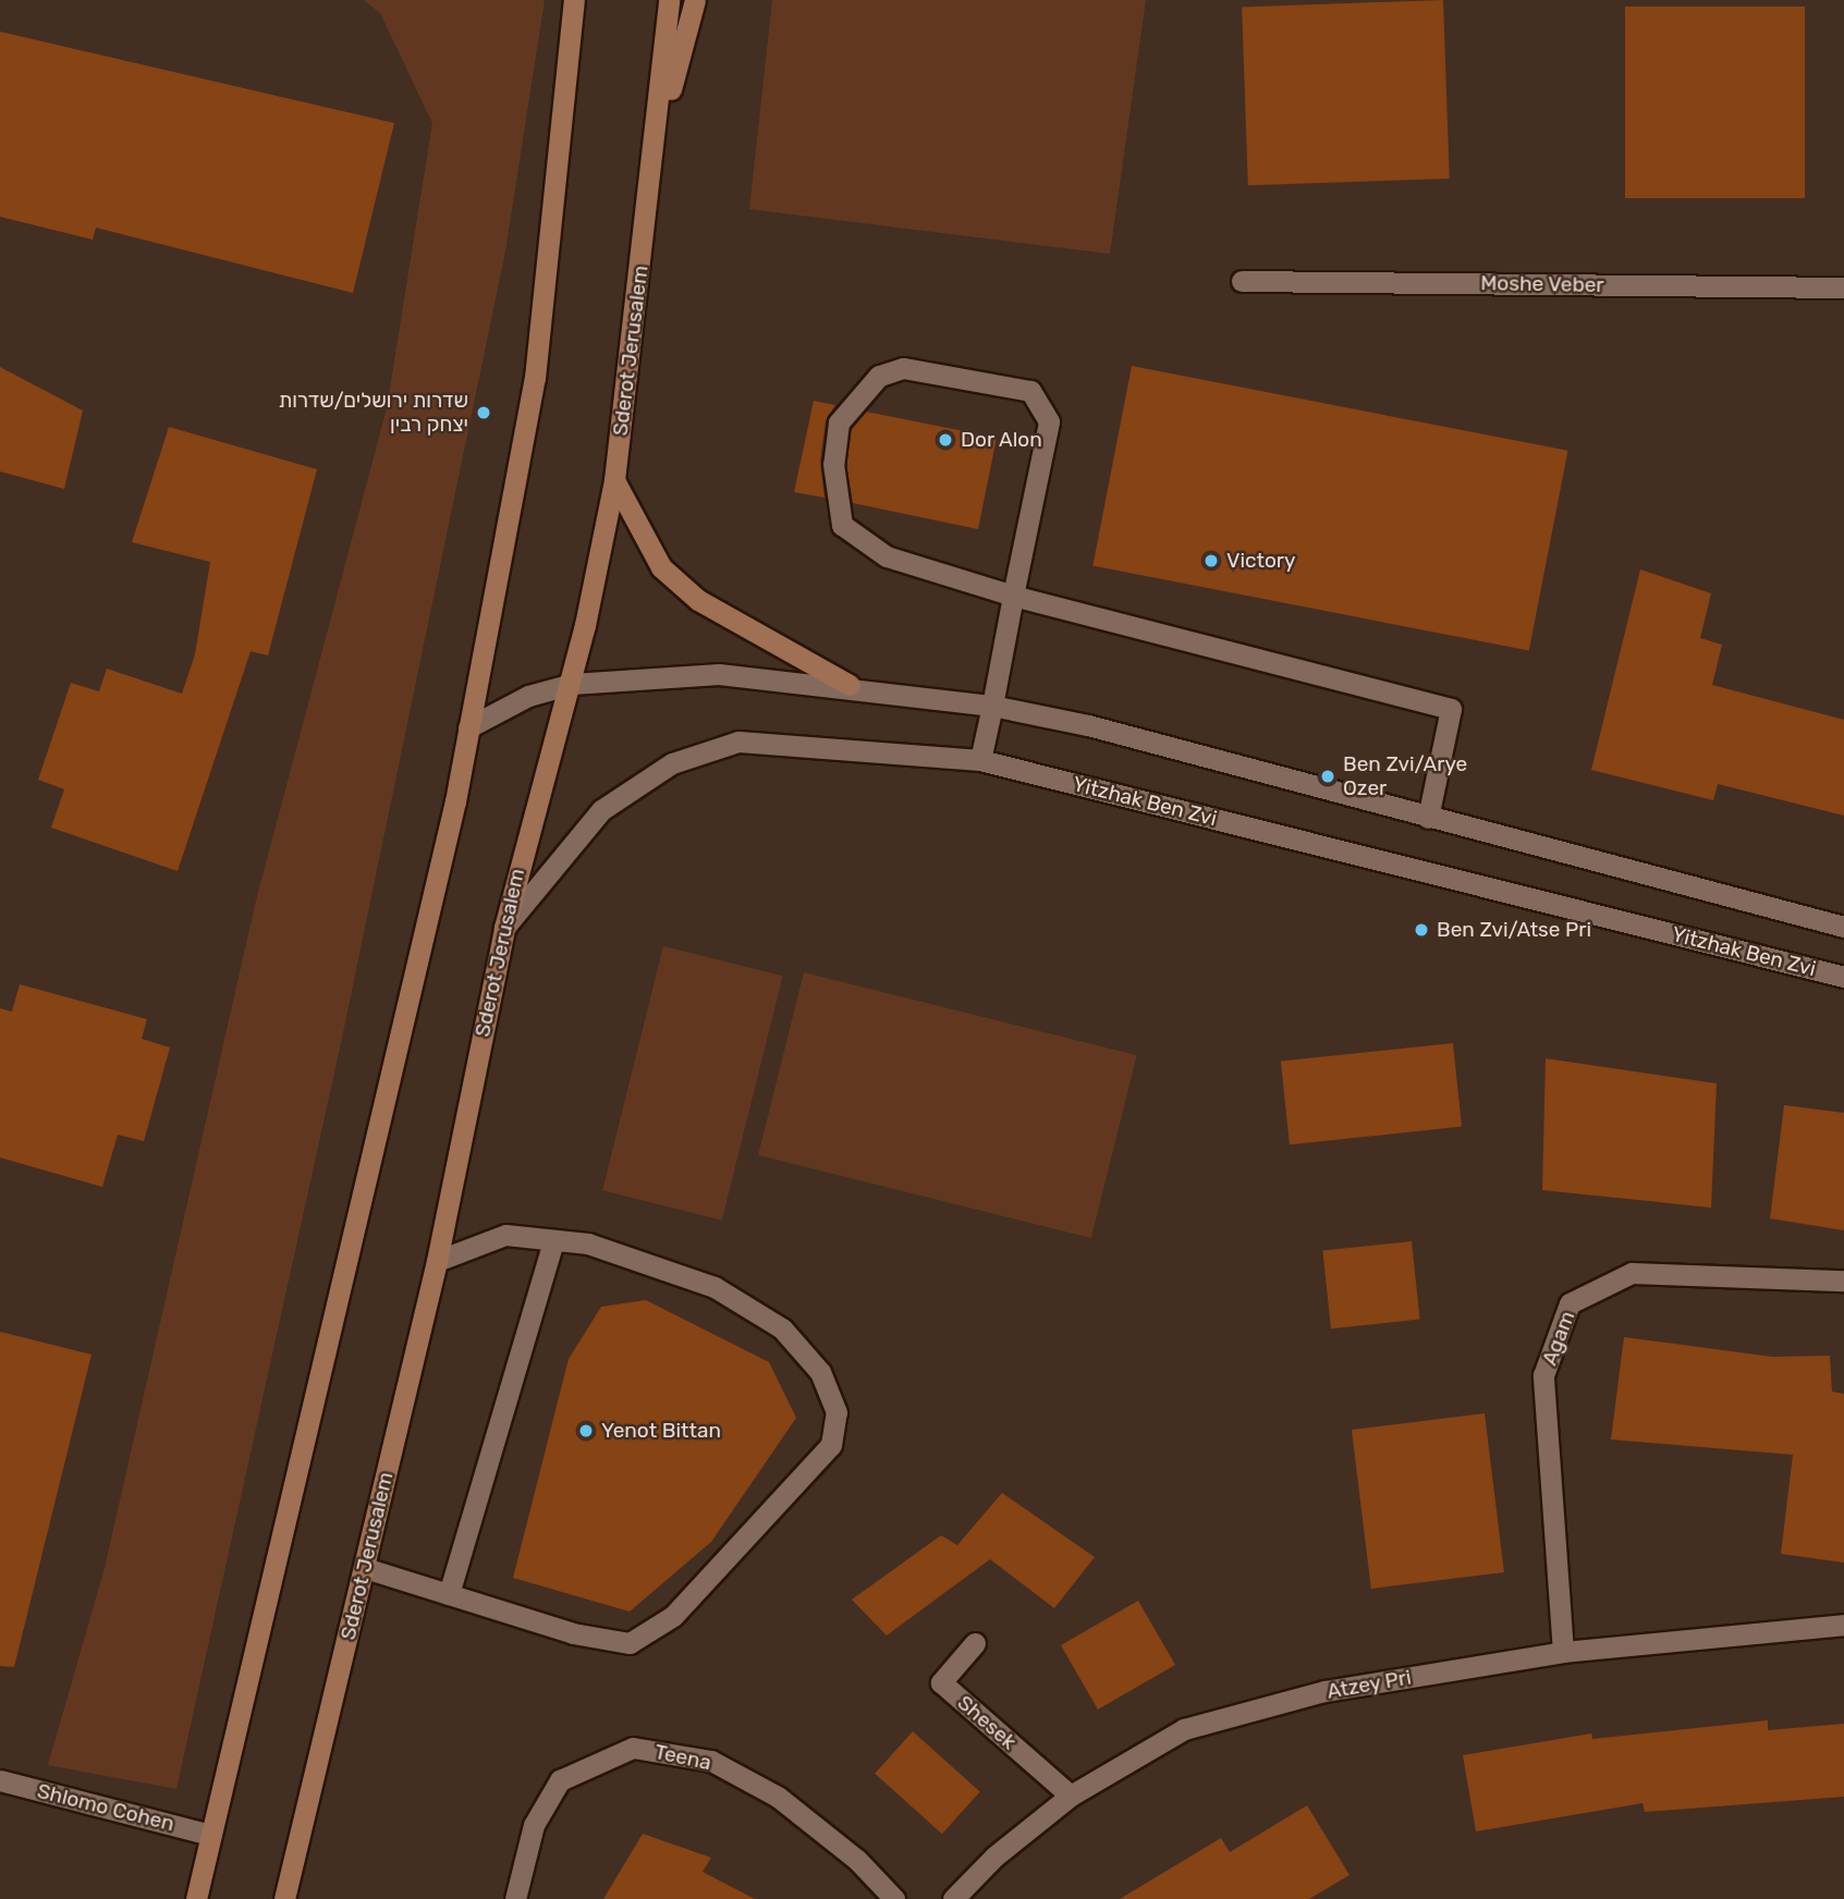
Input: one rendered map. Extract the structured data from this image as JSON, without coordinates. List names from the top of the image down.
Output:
{
  "streets": {
    "main road": ["Sderot Jerusalem"],
    "street": [
      "Moshe Veber",
      "Yitzhak Ben Zvi",
      "Agam",
      "Atzey Pri",
      "Shesek",
      "Teena",
      "Shlomo Cohen"
    ]
  },
  "crossings": [
    ["Sderot Jerusalem", "Yitzhak Ben Zvi"],
    ["Agam", "Atzey Pri"],
    ["Atzey Pri", "Shesek"]
  ],
  "places": [
    "שדרות ירושלים/שדרות יצחק רבין",
    "Dor Alon",
    "Victory",
    "Ben Zvi/Arye Ozer",
    "Ben Zvi/Atse Pri",
    "Yenot Bittan"
  ]
}
